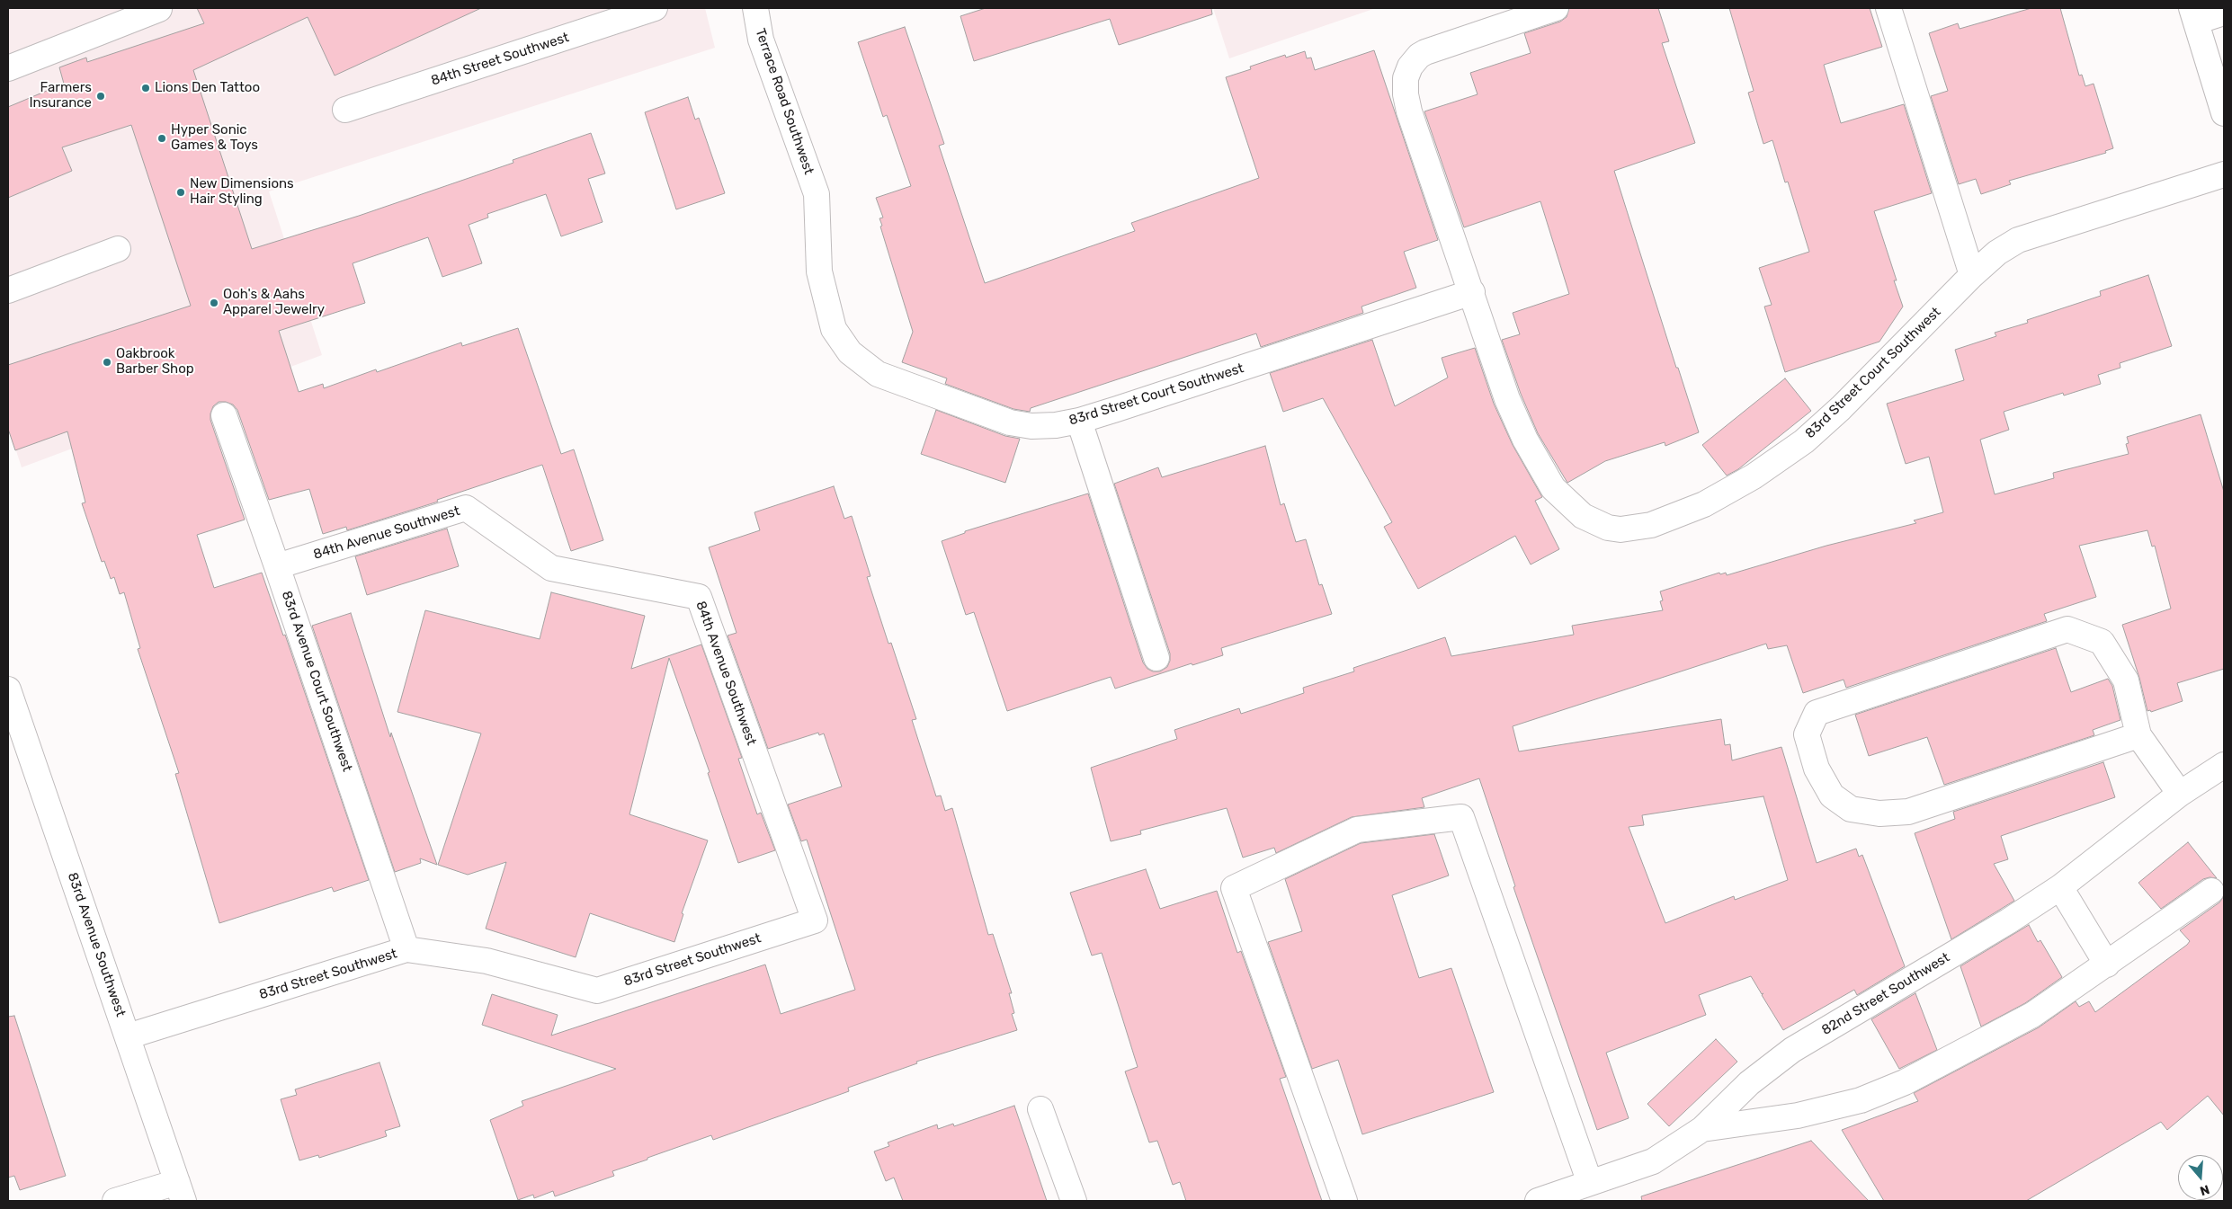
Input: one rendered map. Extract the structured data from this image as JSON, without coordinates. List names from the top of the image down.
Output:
{
  "streets": {
    "street": [
      "84th Street Southwest",
      "Terrace Road Southwest",
      "83rd Street Court Southwest",
      "84th Avenue Southwest",
      "83rd Avenue Court Southwest",
      "83rd Avenue Southwest",
      "83rd Street Southwest",
      "82nd Street Southwest"
    ]
  },
  "crossings": [
    ["Terrace Road Southwest", "83rd Street Court Southwest"],
    ["84th Avenue Southwest", "83rd Avenue Court Southwest"],
    ["84th Avenue Southwest", "83rd Street Southwest"],
    ["83rd Avenue Court Southwest", "83rd Street Southwest"],
    ["83rd Avenue Southwest", "83rd Street Southwest"]
  ],
  "places": [
    "Lions Den Tattoo",
    "Farmers Insurance",
    "Hyper Sonic Games & Toys",
    "New Dimensions Hair Styling",
    "Ooh's & Aahs Apparel Jewelry",
    "Oakbrook Barber Shop"
  ],
  "north": "bottom"
}
